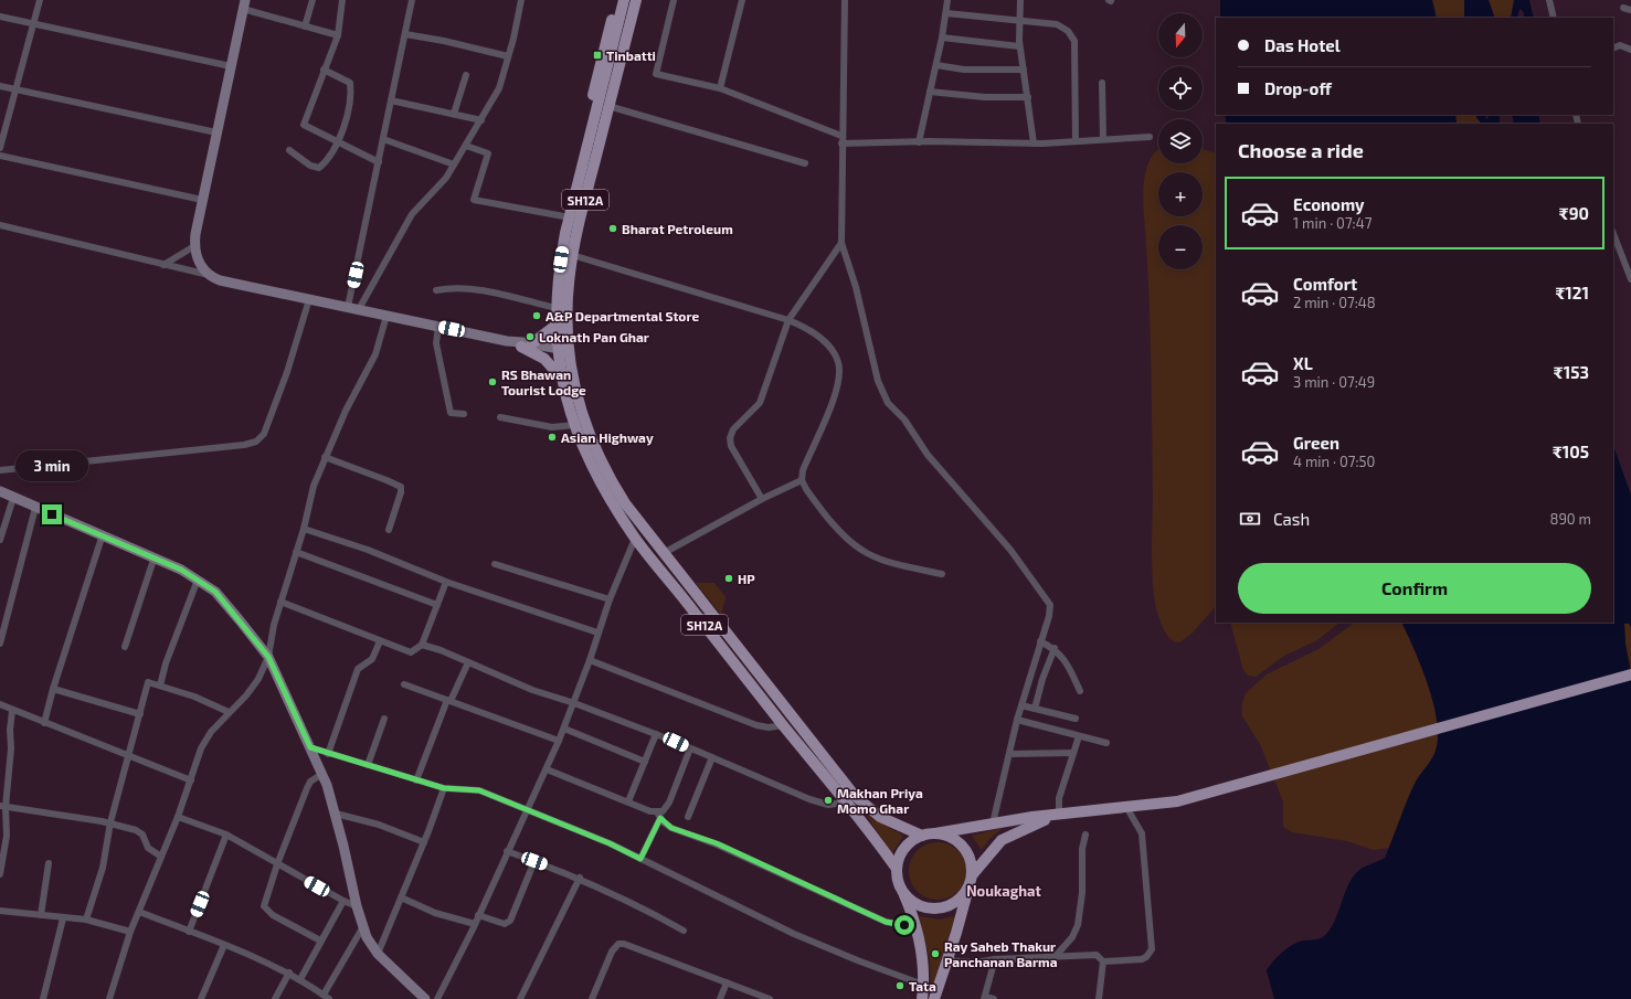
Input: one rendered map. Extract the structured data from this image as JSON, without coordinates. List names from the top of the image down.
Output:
{
  "streets": {
    "main road": ["SH12A"]
  },
  "districts": ["Noukaghat"],
  "places": {
    "transit": ["Tinbatti"],
    "other": [
      "Bharat Petroleum",
      "A&P Departmental Store",
      "Loknath Pan Ghar",
      "RS Bhawan Tourist Lodge",
      "Asian Highway",
      "HP",
      "Makhan Priya Momo Ghar",
      "Ray Saheb Thakur Panchanan Barma",
      "Tata"
    ]
  },
  "north": "bottom",
  "page": {
    "map_buttons": ["+", "−"],
    "banner": ["Das Hotel", "Drop-off"],
    "heading": "Choose a ride",
    "list": [
      {
        "name": "Economy",
        "note": "1 min · 07:47",
        "value": "₹90"
      },
      {
        "name": "Comfort",
        "note": "2 min · 07:48",
        "value": "₹121"
      },
      {
        "name": "XL",
        "note": "3 min · 07:49",
        "value": "₹153"
      },
      {
        "name": "Green",
        "note": "4 min · 07:50",
        "value": "₹105"
      }
    ],
    "bubble": "3 min",
    "pay": ["Cash", "890 m"],
    "buttons": "Confirm"
  }
}
